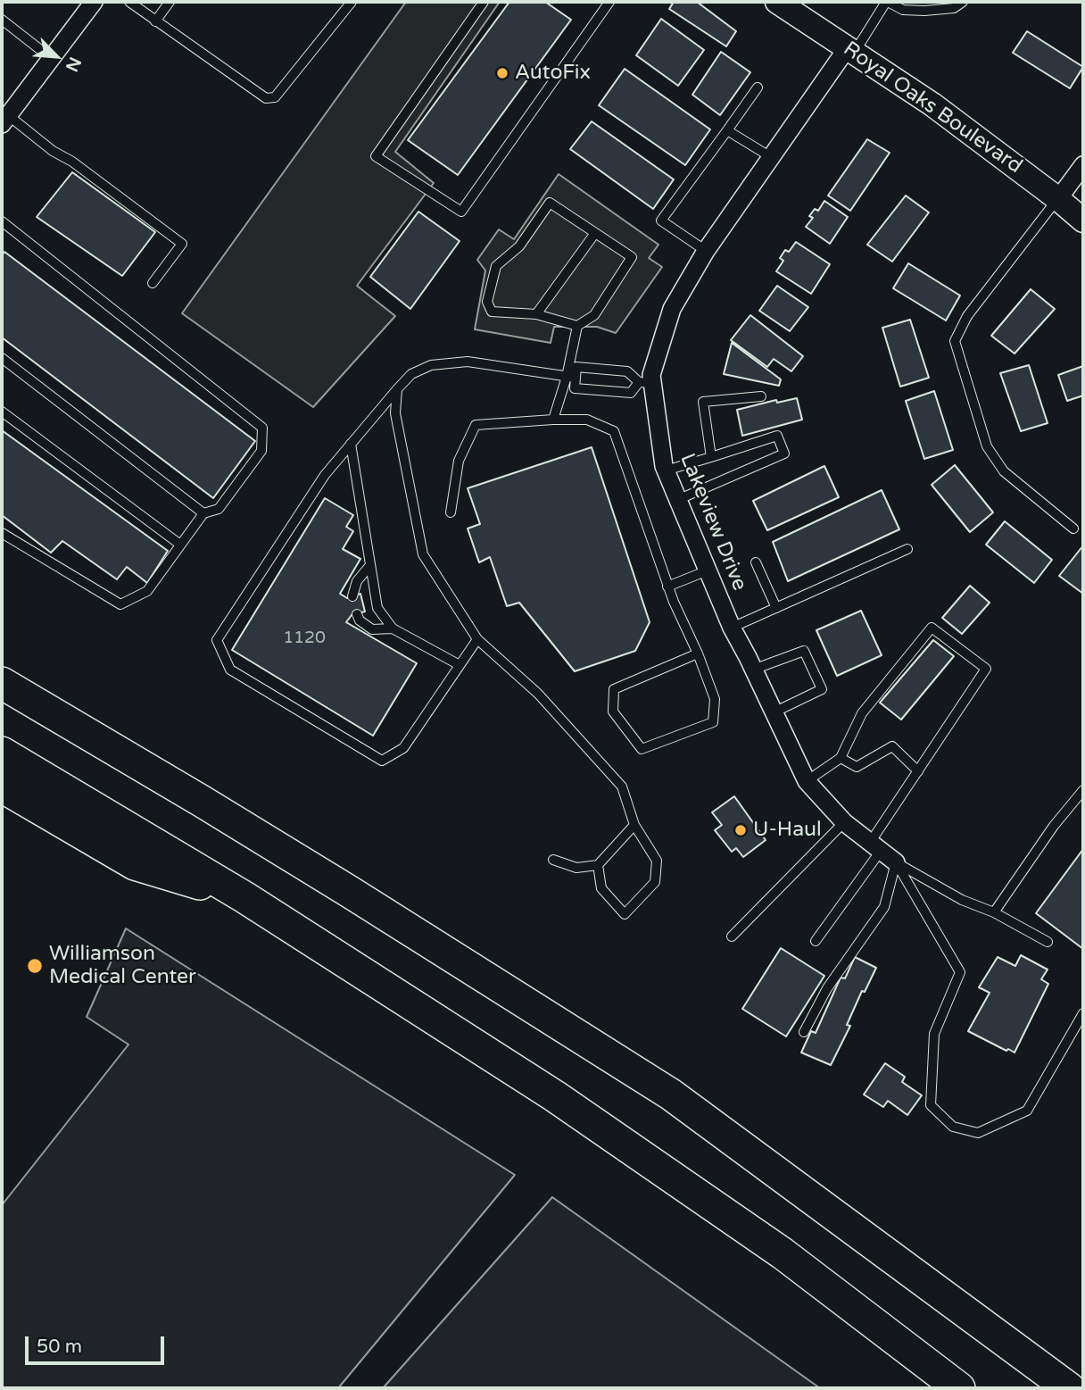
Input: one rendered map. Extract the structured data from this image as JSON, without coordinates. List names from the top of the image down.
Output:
{
  "streets": {
    "main road": ["Royal Oaks Boulevard"],
    "street": ["Lakeview Drive"]
  },
  "crossings": [
    ["Royal Oaks Boulevard", "Lakeview Drive"]
  ],
  "places": ["AutoFix", "U-Haul", "Williamson Medical Center"],
  "house_numbers": ["1120"],
  "scale_bar": "50 m",
  "north": "bottom right"
}
